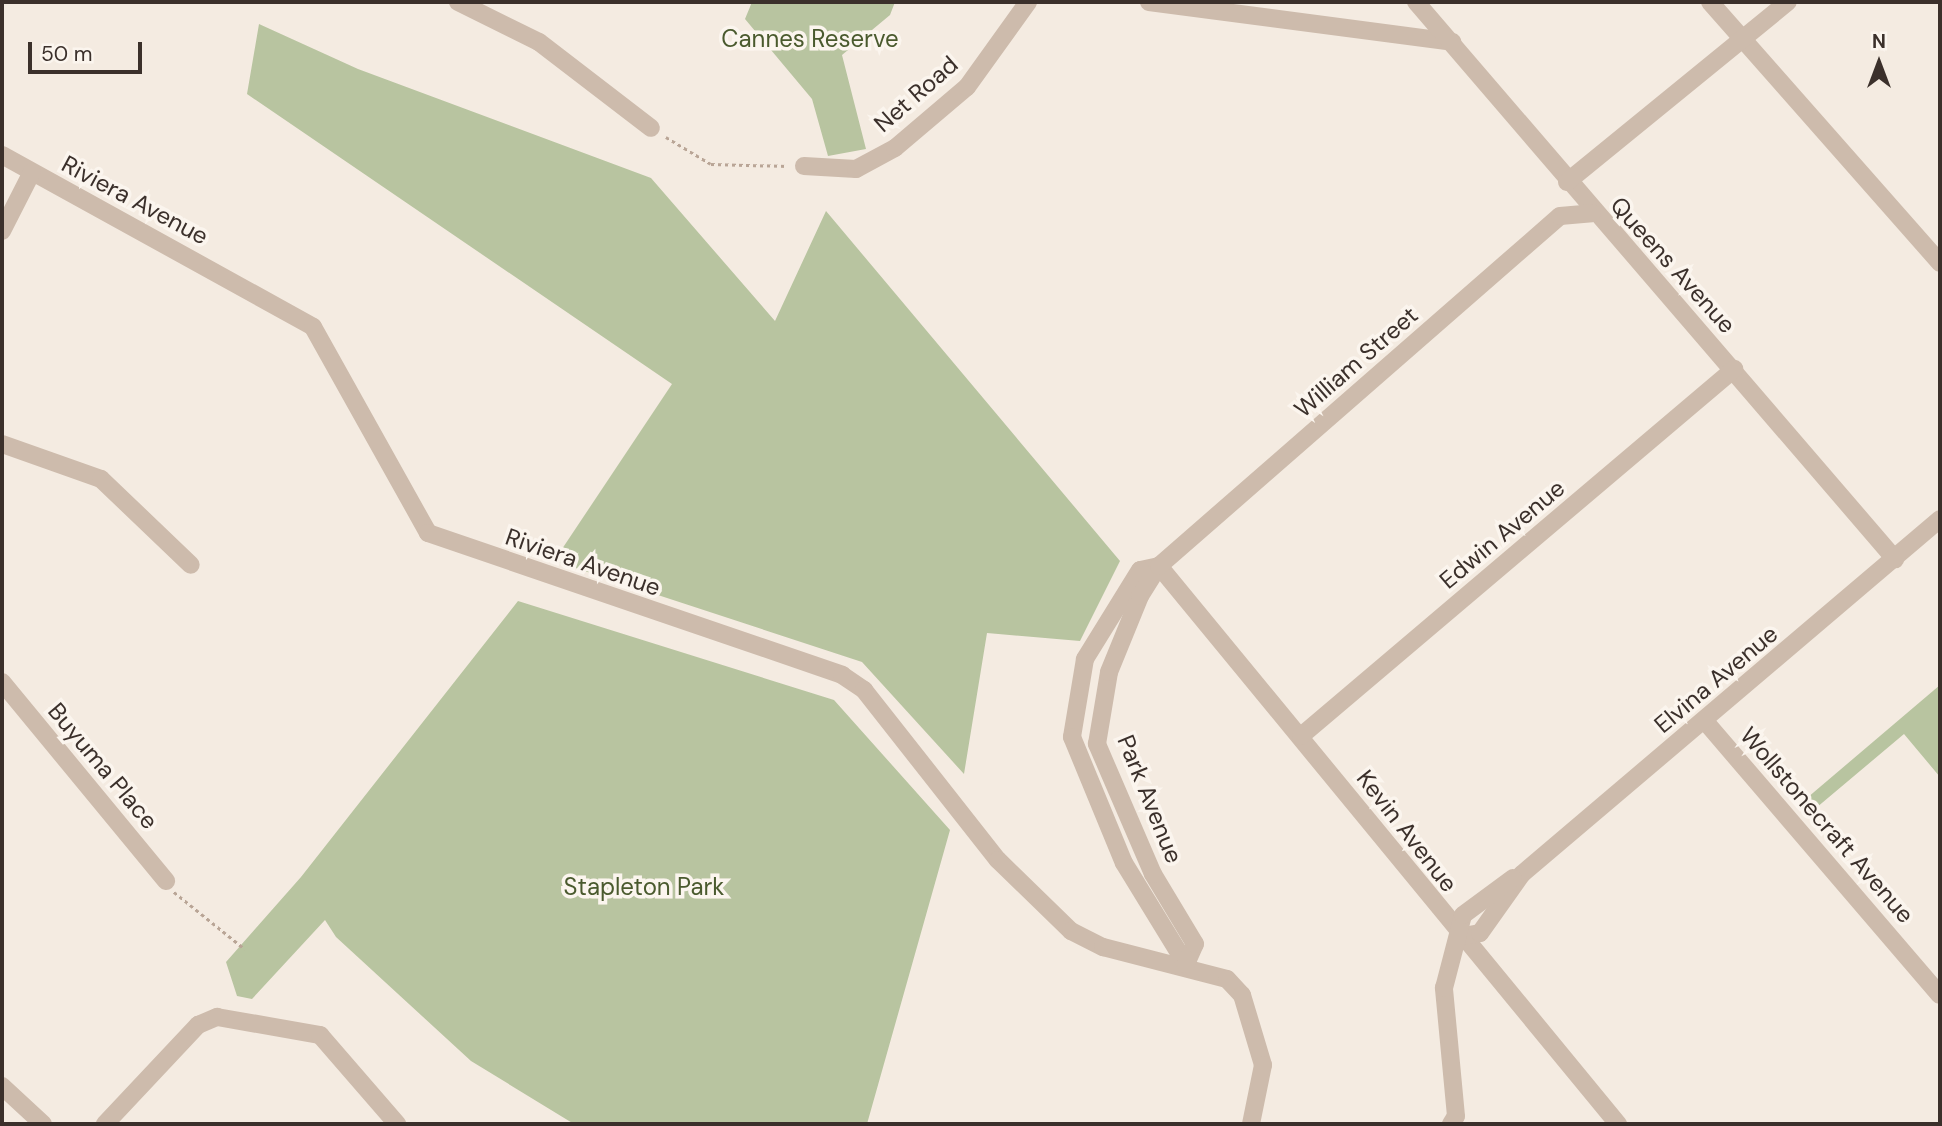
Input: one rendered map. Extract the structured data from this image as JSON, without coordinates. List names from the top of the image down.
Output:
{
  "streets": {
    "street": [
      "Net Road",
      "Riviera Avenue",
      "Queens Avenue",
      "William Street",
      "Edwin Avenue",
      "Elvina Avenue",
      "Buyuma Place",
      "Park Avenue",
      "Wollstonecraft Avenue",
      "Kevin Avenue"
    ]
  },
  "crossings": [
    ["Riviera Avenue", "Park Avenue"],
    ["Queens Avenue", "William Street"],
    ["Queens Avenue", "Edwin Avenue"],
    ["Queens Avenue", "Elvina Avenue"],
    ["William Street", "Park Avenue"],
    ["William Street", "Kevin Avenue"],
    ["Edwin Avenue", "Kevin Avenue"],
    ["Elvina Avenue", "Wollstonecraft Avenue"],
    ["Elvina Avenue", "Kevin Avenue"],
    ["Park Avenue", "Kevin Avenue"]
  ],
  "parks": ["Cannes Reserve", "Stapleton Park"],
  "scale_bar": "50 m",
  "north": "top"
}
